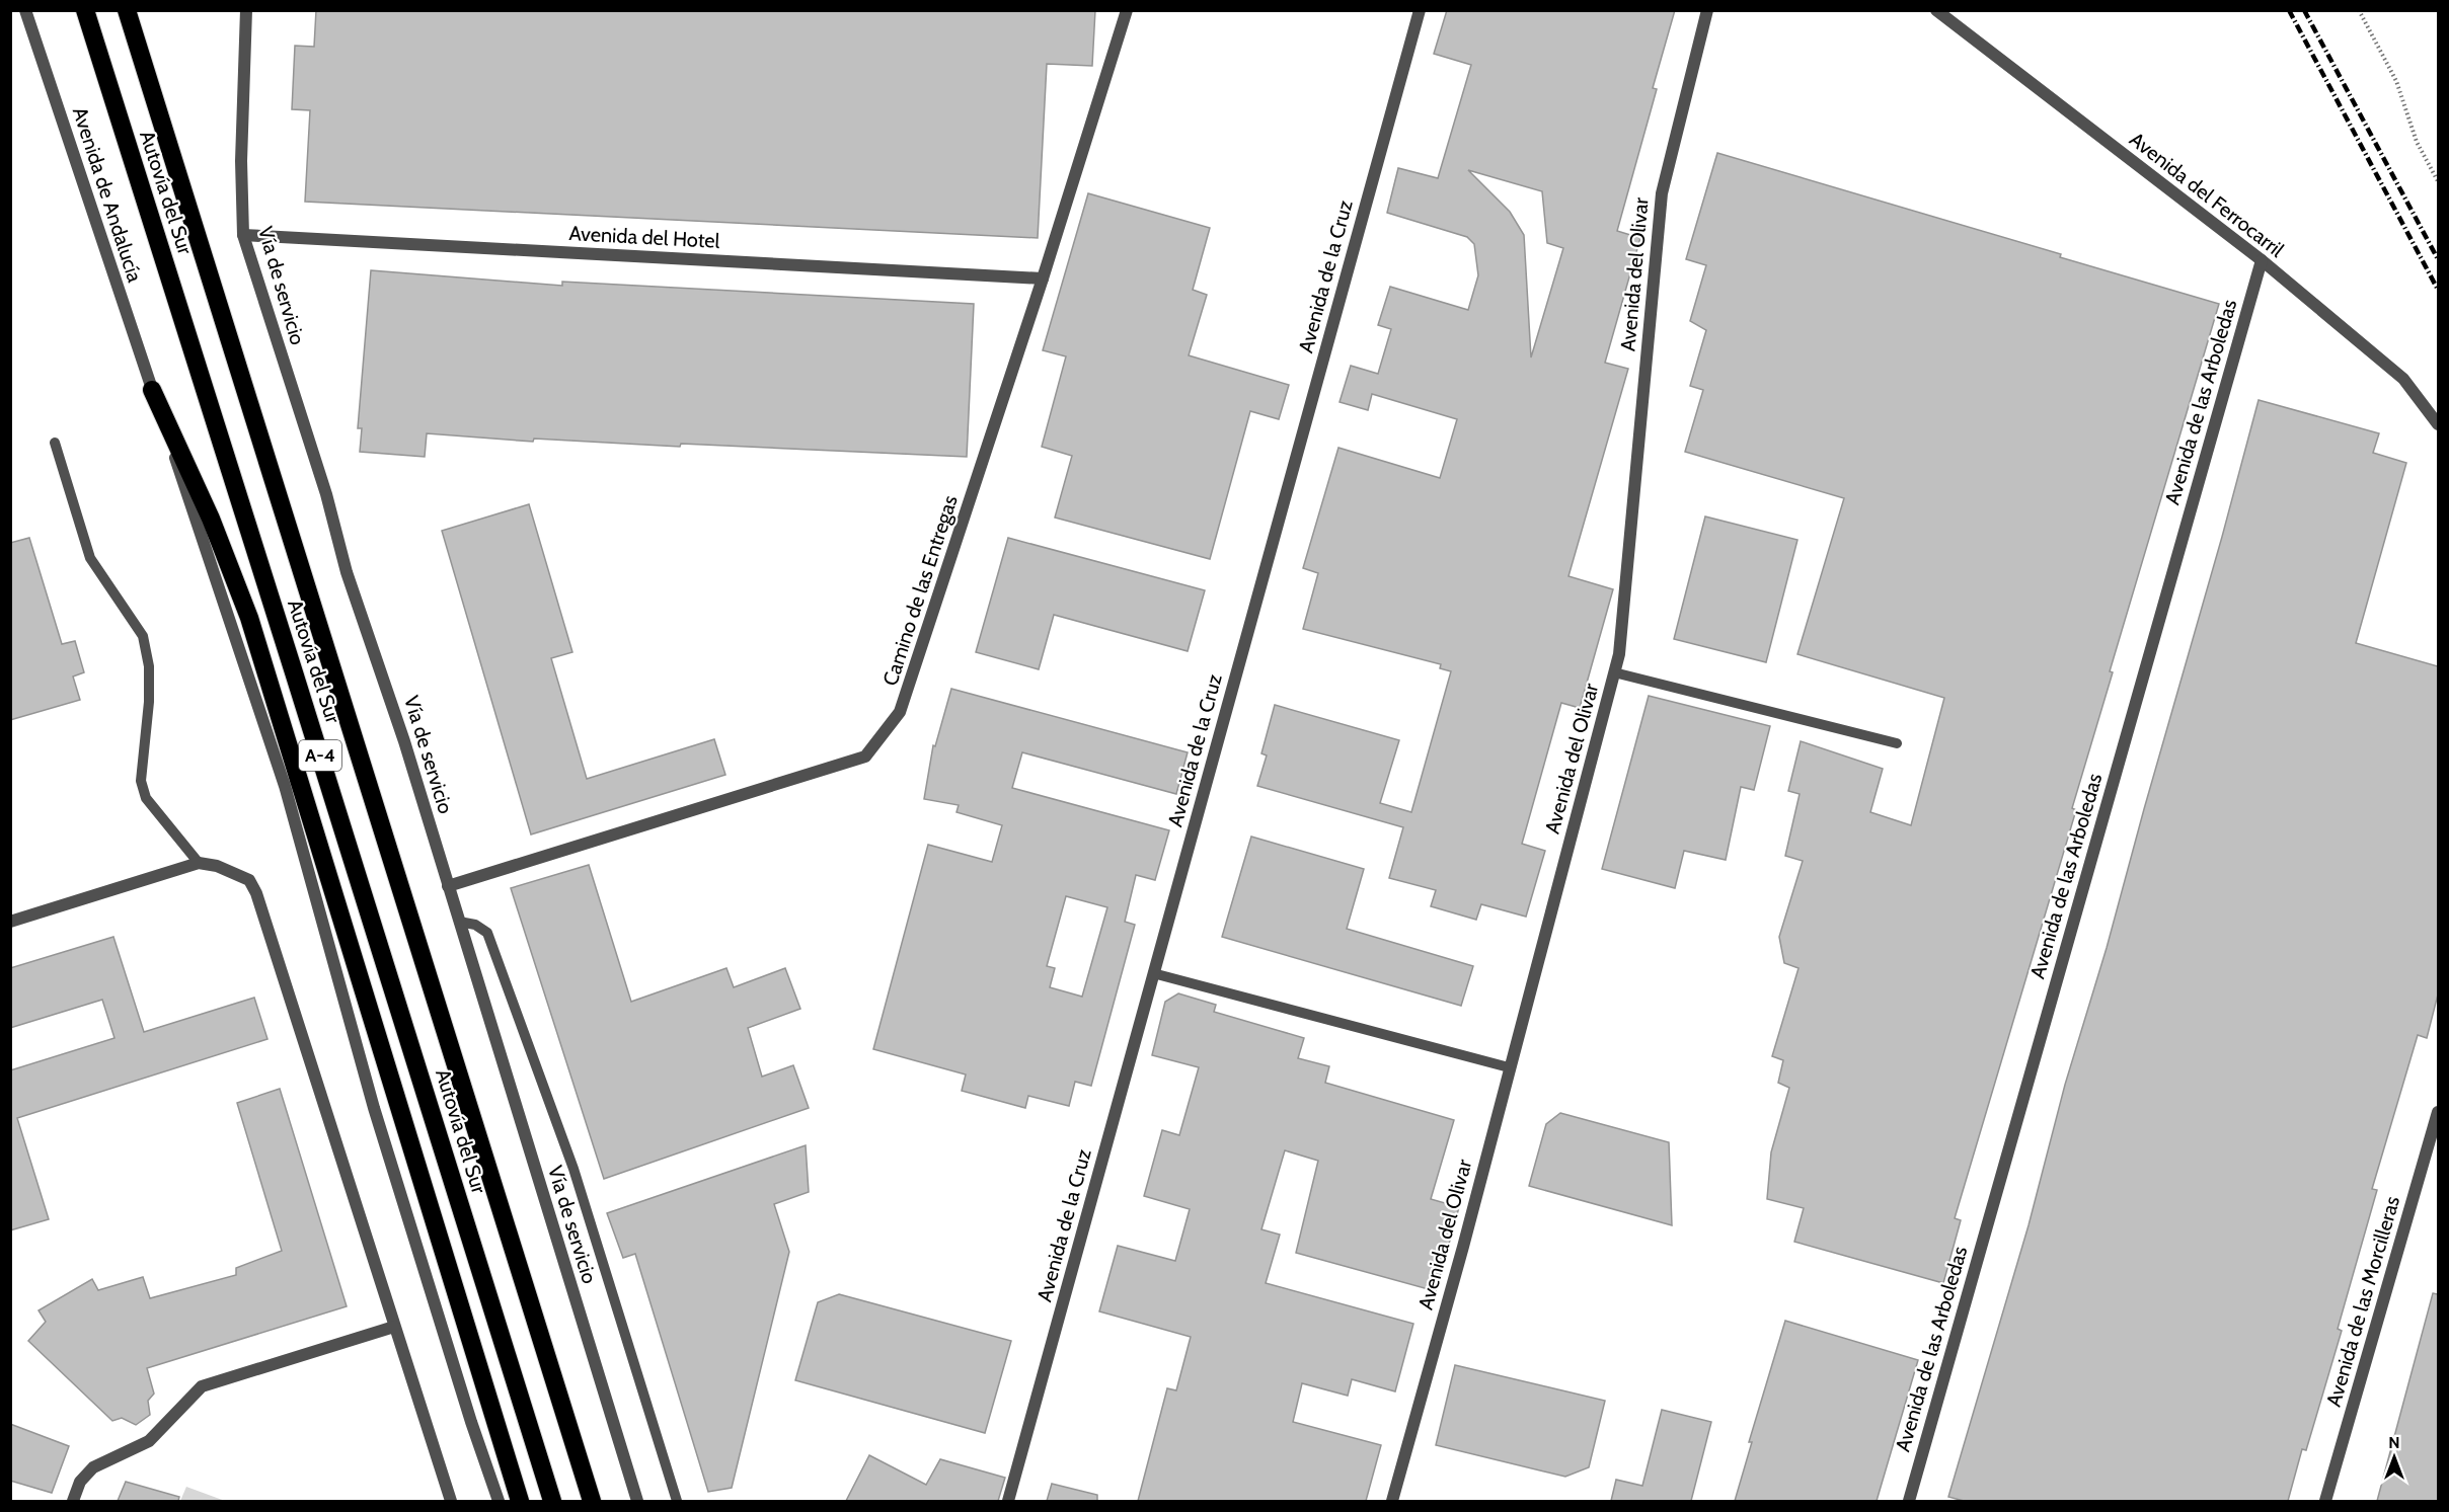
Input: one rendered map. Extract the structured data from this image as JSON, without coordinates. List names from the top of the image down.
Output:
{
  "streets": {
    "highway": ["Autovía del Sur", "A-4"],
    "street": [
      "Avenida de Andalucía",
      "Avenida del Ferrocarril",
      "Avenida del Hotel",
      "Avenida del Olivar",
      "Avenida de la Cruz",
      "Vía de servicio",
      "Avenida de las Arboledas",
      "Camino de las Entregas",
      "Avenida de las Morcilleras"
    ]
  },
  "crossings": [
    ["Avenida del Ferrocarril", "Avenida de las Arboledas"],
    ["Avenida del Hotel", "Vía de servicio"],
    ["Avenida del Hotel", "Camino de las Entregas"],
    ["Vía de servicio", "Camino de las Entregas"]
  ],
  "north": "top"
}
